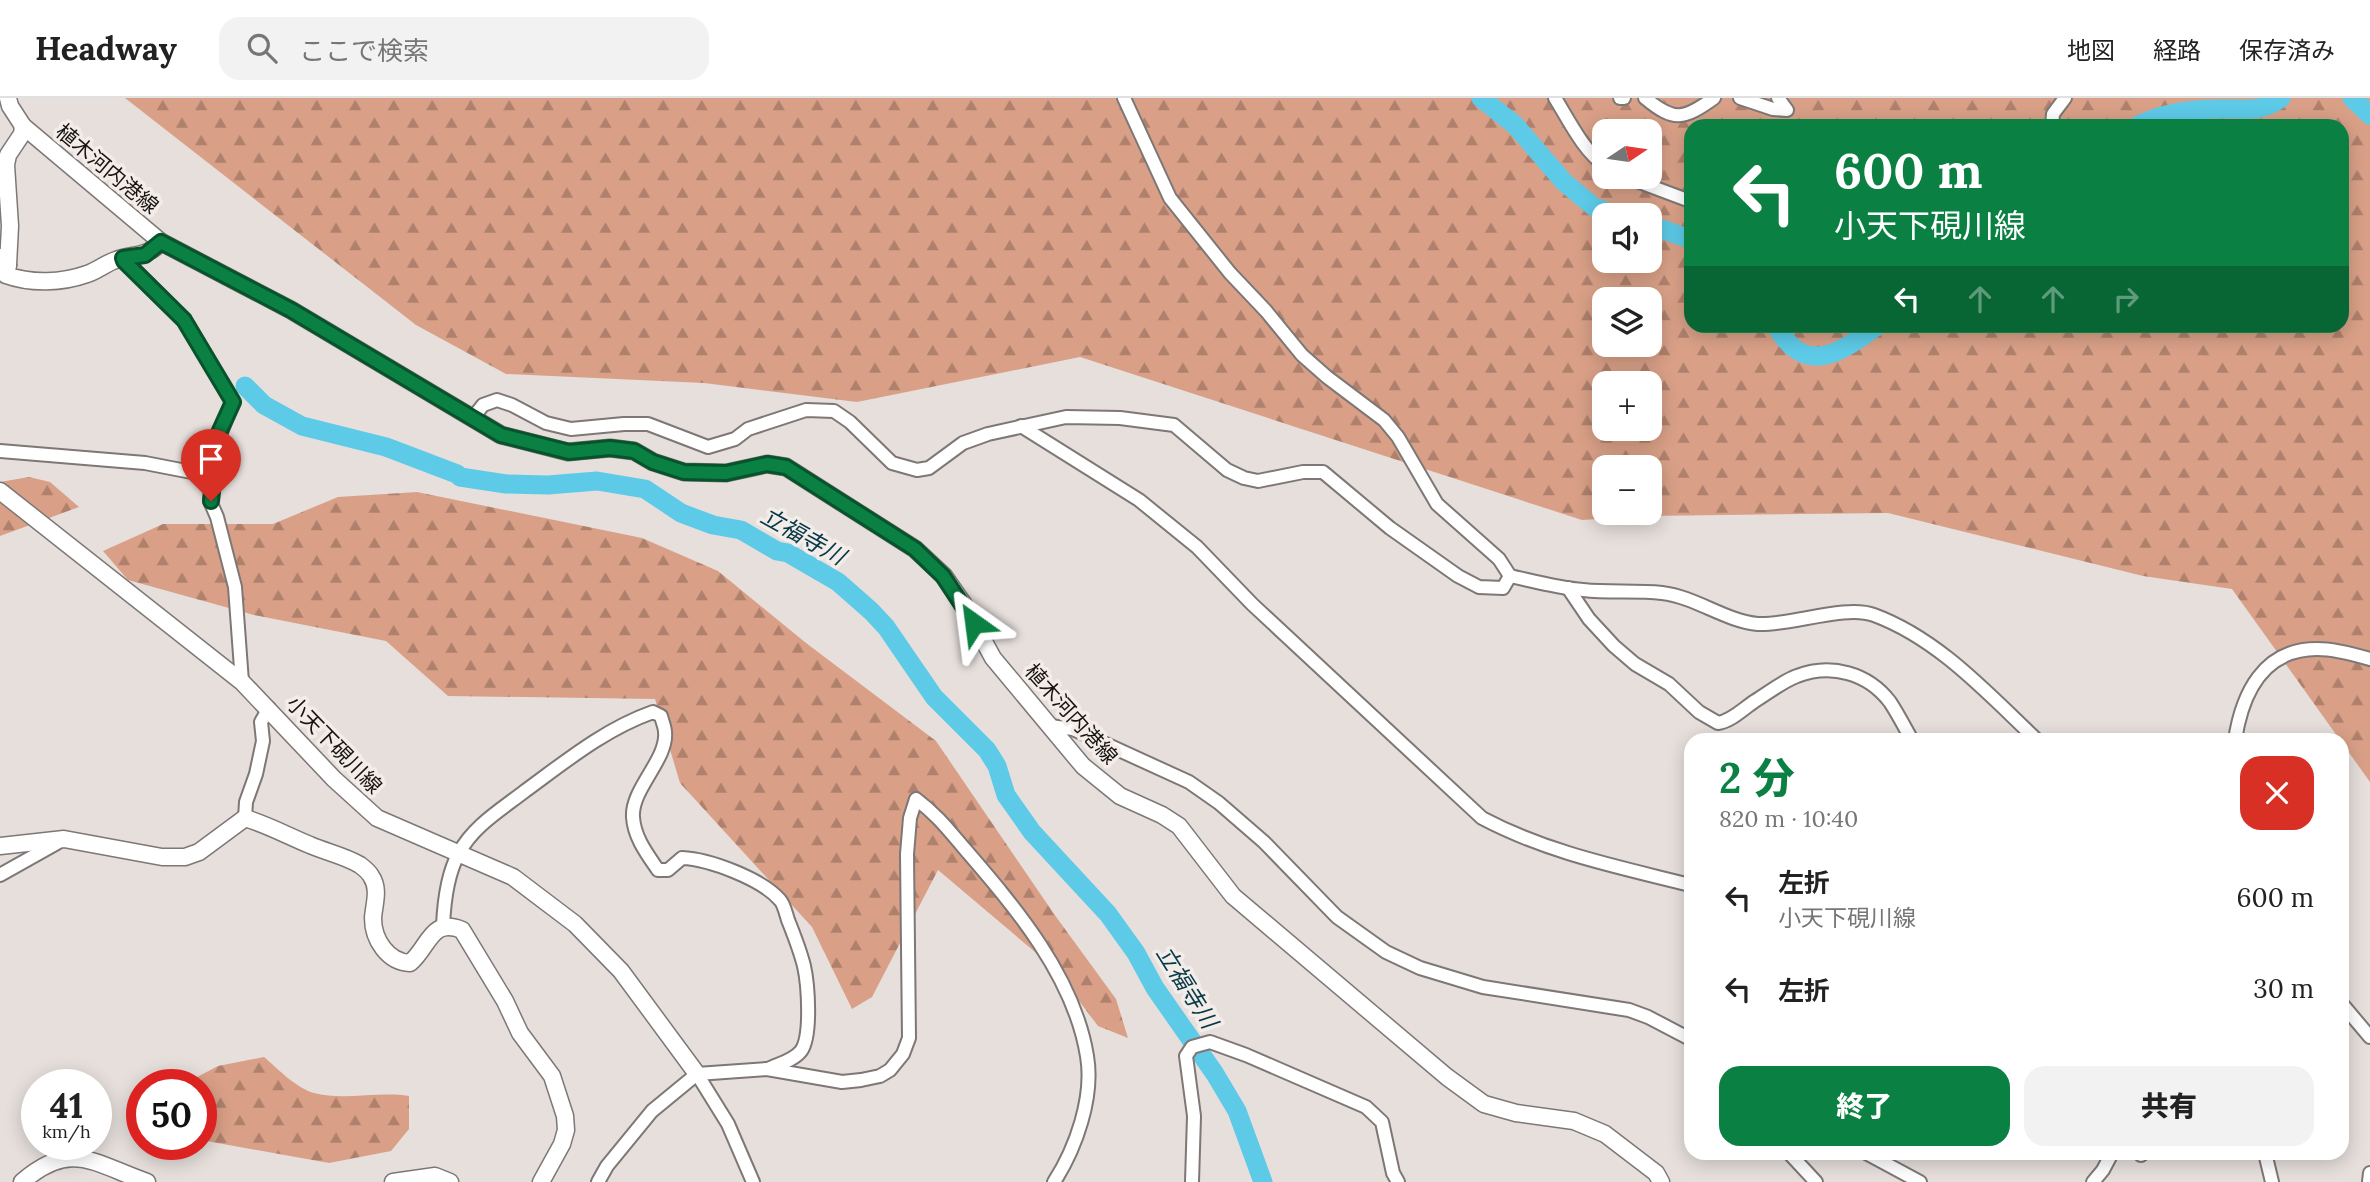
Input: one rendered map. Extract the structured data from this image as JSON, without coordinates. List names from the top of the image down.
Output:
{
  "streets": {
    "main road": ["植木河内港線", "小天下硯川線"]
  },
  "water": ["立福寺川"],
  "north": "right",
  "page": {
    "header": "Headway",
    "search": "ここで検索",
    "nav": ["地図", "経路", "保存済み"],
    "map_buttons": ["+", "−"],
    "turn": ["600 m", "小天下硯川線"],
    "heading": ["2 分", "820 m · 10:40"],
    "list": [
      {
        "name": "左折",
        "note": "小天下硯川線",
        "value": "600 m"
      },
      {
        "name": "左折",
        "value": "30 m"
      }
    ],
    "buttons": ["終了", "共有"],
    "speed": "41 km/h",
    "limit": "50"
  }
}
